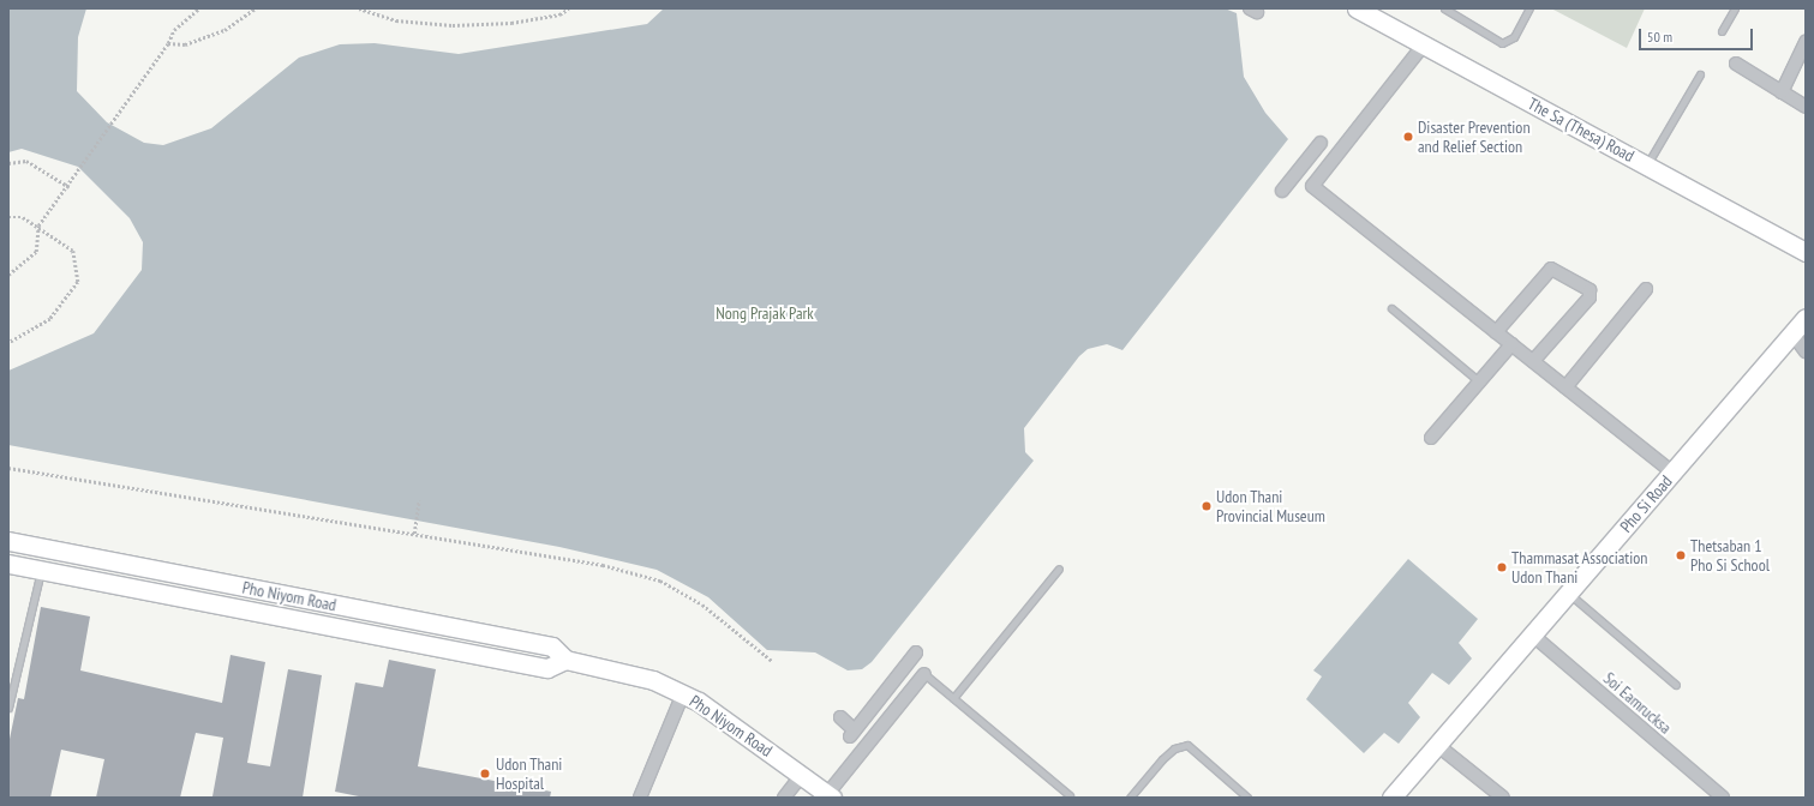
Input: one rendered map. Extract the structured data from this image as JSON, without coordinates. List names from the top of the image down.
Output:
{
  "streets": {
    "street": [
      "The Sa (Thesa) Road",
      "Pho Si Road",
      "Pho Niyom Road",
      "Soi Eamrucksa"
    ]
  },
  "crossings": [
    ["Pho Si Road", "Soi Eamrucksa"]
  ],
  "parks": ["Nong Prajak Park"],
  "places": [
    "Disaster Prevention and Relief Section",
    "Udon Thani Provincial Museum",
    "Thetsaban 1 Pho Si School",
    "Thammasat Association Udon Thani",
    "Udon Thani Hospital"
  ],
  "scale_bar": "50 m"
}
